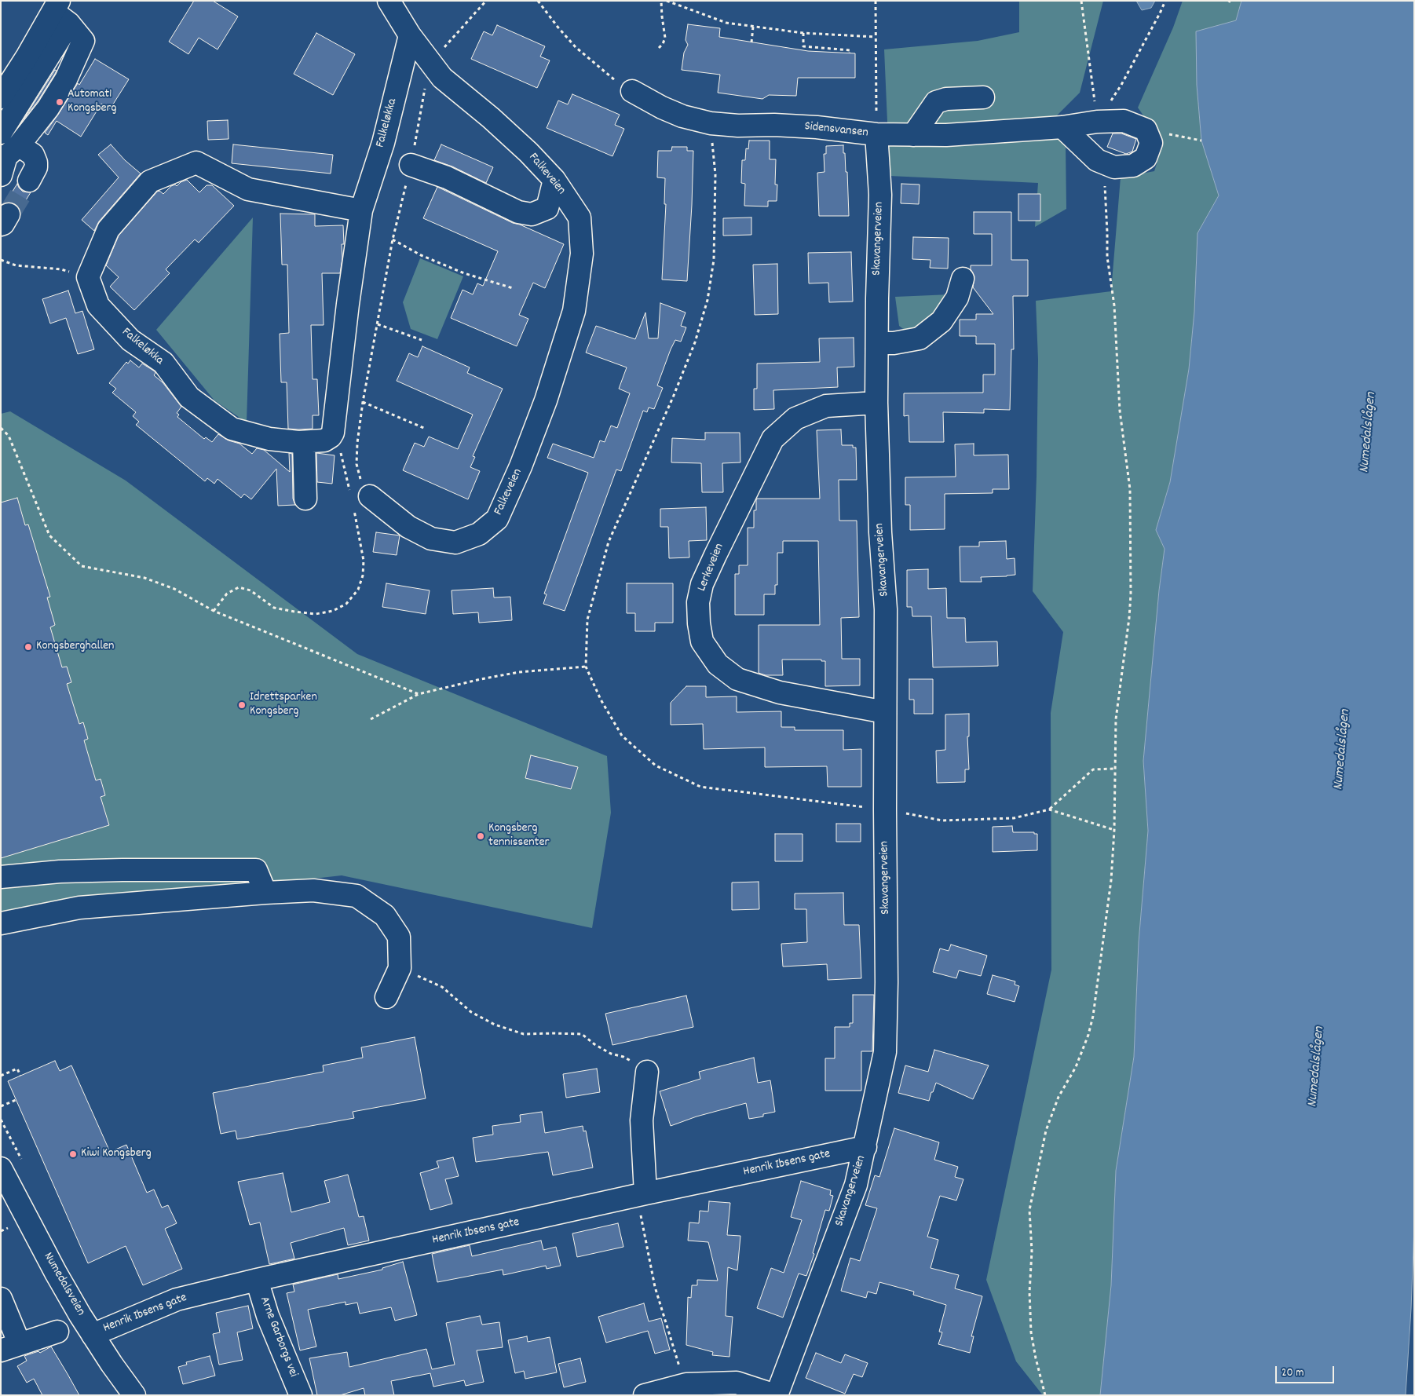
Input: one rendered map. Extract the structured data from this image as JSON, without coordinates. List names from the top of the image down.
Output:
{
  "streets": {
    "street": [
      "Falkeløkka",
      "Sidensvansen",
      "Falkeveien",
      "Skavangerveien",
      "Lerkeveien",
      "Henrik Ibsens gate",
      "Numedalsveien",
      "Arne Garborgs vei"
    ]
  },
  "crossings": [
    ["Falkeløkka", "Falkeveien"],
    ["Sidensvansen", "Skavangerveien"],
    ["Skavangerveien", "Lerkeveien"],
    ["Skavangerveien", "Henrik Ibsens gate"],
    ["Henrik Ibsens gate", "Numedalsveien"],
    ["Henrik Ibsens gate", "Arne Garborgs vei"]
  ],
  "water": ["Numedalslågen"],
  "places": [
    "Automat1 Kongsberg",
    "Kongsberghallen",
    "Idrettsparken Kongsberg",
    "Kongsberg tennissenter",
    "Kiwi Kongsberg"
  ],
  "scale_bar": "20 m"
}
